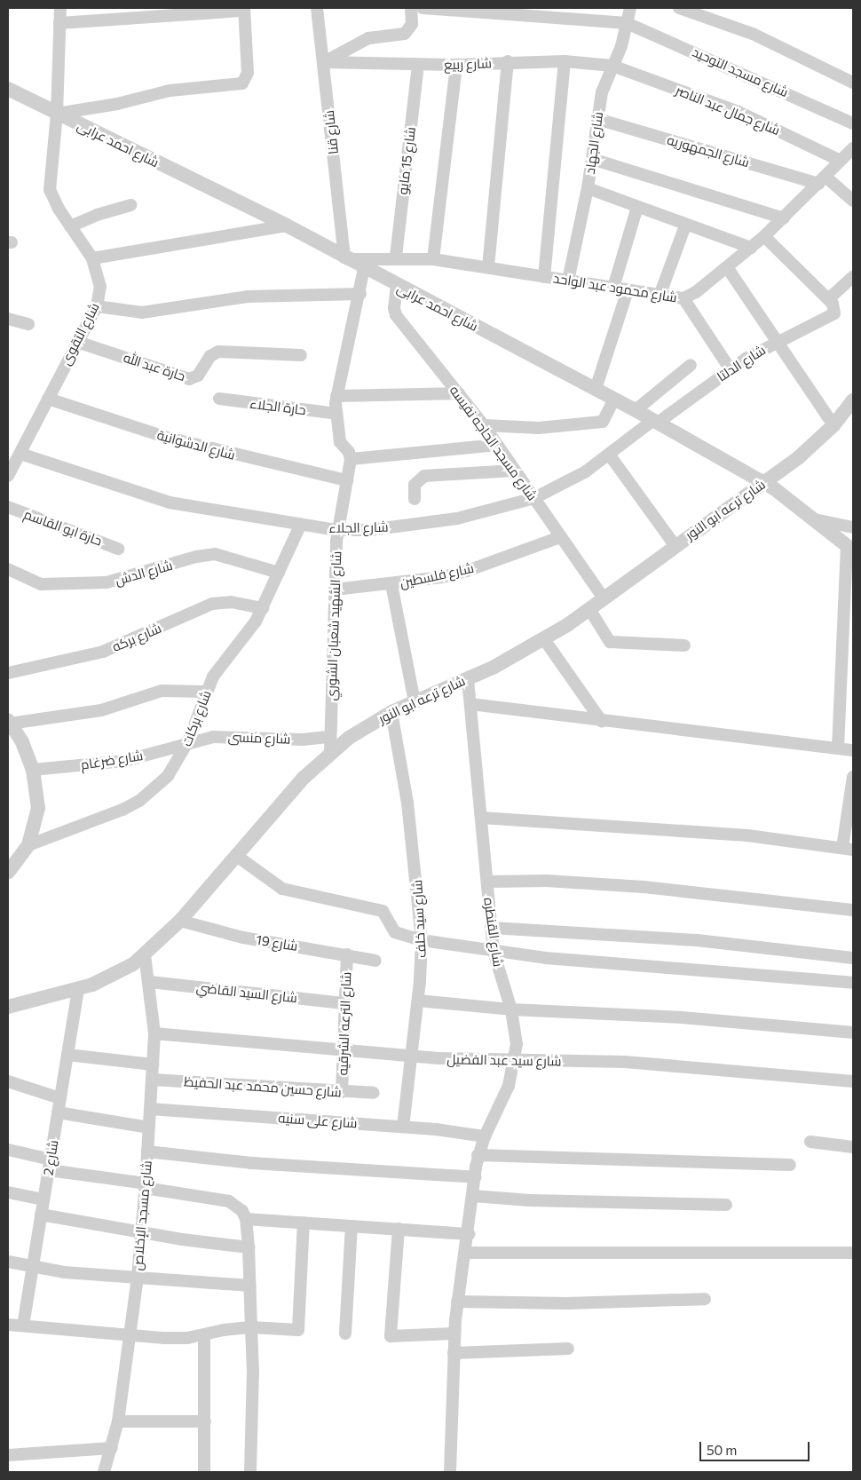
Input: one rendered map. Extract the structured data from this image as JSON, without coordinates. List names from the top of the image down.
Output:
{
  "streets": {
    "street": [
      "شارع ربيع",
      "شارع مسجد التوحيد",
      "شارع جمال عبد الناصر",
      "شارع قنا",
      "شارع الجهاد",
      "شارع احمد عرابى",
      "شارع الجمهوريه",
      "شارع 15 مايو",
      "شارع محمود عبد الواحد",
      "شارع التقوى",
      "شارع الدلتا",
      "حارة عبد الله",
      "حارة الجلاء",
      "شارع مسجد الحاجه نفيسه",
      "شارع الدشوانية",
      "شارع ترعه ابو النور",
      "حارة ابو القاسم",
      "شارع الجلاء",
      "شارع الدش",
      "شارع فلسطين",
      "شارع الشهيد شعبان الشوري",
      "شارع بركه",
      "شارع بركات",
      "شارع منسى",
      "شارع ضرغام",
      "شارع سيد خلف",
      "شارع القنطره",
      "شارع 19",
      "شارع السيد القاضي",
      "شارع الترعه الشرقيه",
      "شارع سيد عبد الفضيل",
      "شارع حسين محمد عبد الحفيظ",
      "شارع على سنيه",
      "شارع 2",
      "شارع مسجد الإخلاص"
    ]
  },
  "crossings": [
    ["شارع ربيع", "شارع جمال عبد الناصر"],
    ["شارع ربيع", "شارع قنا"],
    ["شارع ربيع", "شارع الجهاد"],
    ["شارع ربيع", "شارع 15 مايو"],
    ["شارع مسجد التوحيد", "شارع الجهاد"],
    ["شارع جمال عبد الناصر", "شارع الجهاد"],
    ["شارع جمال عبد الناصر", "شارع محمود عبد الواحد"],
    ["شارع قنا", "شارع احمد عرابى"],
    ["شارع قنا", "شارع محمود عبد الواحد"],
    ["شارع الجهاد", "شارع الجمهوريه"],
    ["شارع الجهاد", "شارع محمود عبد الواحد"],
    ["شارع احمد عرابى", "شارع محمود عبد الواحد"],
    ["شارع احمد عرابى", "شارع التقوى"],
    ["شارع احمد عرابى", "شارع الدلتا"],
    ["شارع احمد عرابى", "شارع مسجد الحاجه نفيسه"],
    ["شارع احمد عرابى", "شارع ترعه ابو النور"],
    ["شارع احمد عرابى", "شارع الجلاء"],
    ["شارع الجمهوريه", "شارع محمود عبد الواحد"],
    ["شارع 15 مايو", "شارع محمود عبد الواحد"],
    ["شارع التقوى", "حارة عبد الله"],
    ["شارع التقوى", "شارع الدشوانية"],
    ["شارع التقوى", "شارع الجلاء"],
    ["شارع الدلتا", "شارع الجلاء"],
    ["شارع مسجد الحاجه نفيسه", "شارع ترعه ابو النور"],
    ["شارع مسجد الحاجه نفيسه", "شارع الجلاء"],
    ["شارع مسجد الحاجه نفيسه", "شارع فلسطين"],
    ["شارع الدشوانية", "شارع الشهيد شعبان الشوري"],
    ["شارع ترعه ابو النور", "شارع الشهيد شعبان الشوري"],
    ["شارع ترعه ابو النور", "شارع سيد خلف"],
    ["شارع ترعه ابو النور", "شارع القنطره"],
    ["شارع ترعه ابو النور", "شارع 19"],
    ["شارع ترعه ابو النور", "شارع 2"],
    ["شارع ترعه ابو النور", "شارع مسجد الإخلاص"],
    ["شارع الجلاء", "شارع الشهيد شعبان الشوري"],
    ["شارع الجلاء", "شارع بركات"],
    ["شارع الدش", "شارع بركات"],
    ["شارع فلسطين", "شارع الشهيد شعبان الشوري"],
    ["شارع الشهيد شعبان الشوري", "شارع منسى"],
    ["شارع بركه", "شارع بركات"],
    ["شارع بركات", "شارع منسى"],
    ["شارع بركات", "شارع ضرغام"],
    ["شارع منسى", "شارع ضرغام"],
    ["شارع سيد خلف", "شارع سيد عبد الفضيل"],
    ["شارع سيد خلف", "شارع على سنيه"],
    ["شارع القنطره", "شارع سيد عبد الفضيل"],
    ["شارع القنطره", "شارع على سنيه"],
    ["شارع 19", "شارع الترعه الشرقيه"],
    ["شارع السيد القاضي", "شارع الترعه الشرقيه"],
    ["شارع السيد القاضي", "شارع مسجد الإخلاص"],
    ["شارع الترعه الشرقيه", "شارع سيد عبد الفضيل"],
    ["شارع الترعه الشرقيه", "شارع حسين محمد عبد الحفيظ"],
    ["شارع سيد عبد الفضيل", "شارع مسجد الإخلاص"],
    ["شارع حسين محمد عبد الحفيظ", "شارع مسجد الإخلاص"],
    ["شارع على سنيه", "شارع مسجد الإخلاص"]
  ],
  "scale_bar": "50 m"
}
